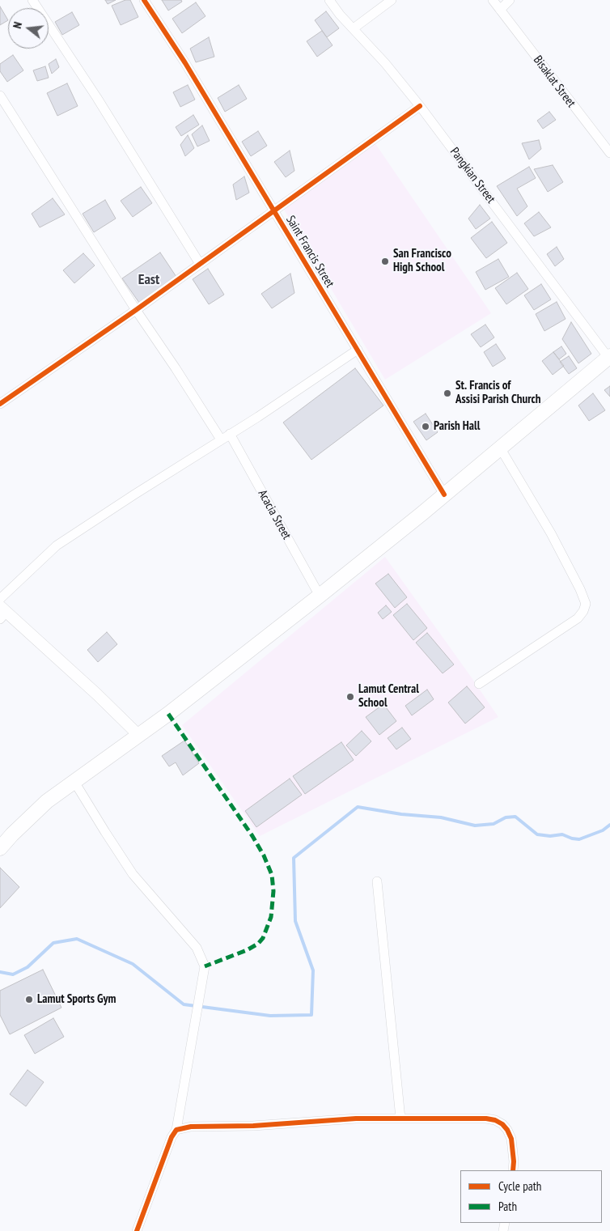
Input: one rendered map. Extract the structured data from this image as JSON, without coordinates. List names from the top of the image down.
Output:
{
  "streets": {
    "street": [
      "Bisaklat Street",
      "Pangkian Street",
      "Saint Francis Street",
      "Acacia Street"
    ]
  },
  "districts": ["East"],
  "places": [
    "San Francisco High School",
    "St. Francis of Assisi Parish Church",
    "Parish Hall",
    "Lamut Central School",
    "Lamut Sports Gym"
  ],
  "legend": ["Cycle path", "Path"],
  "north": "left"
}
